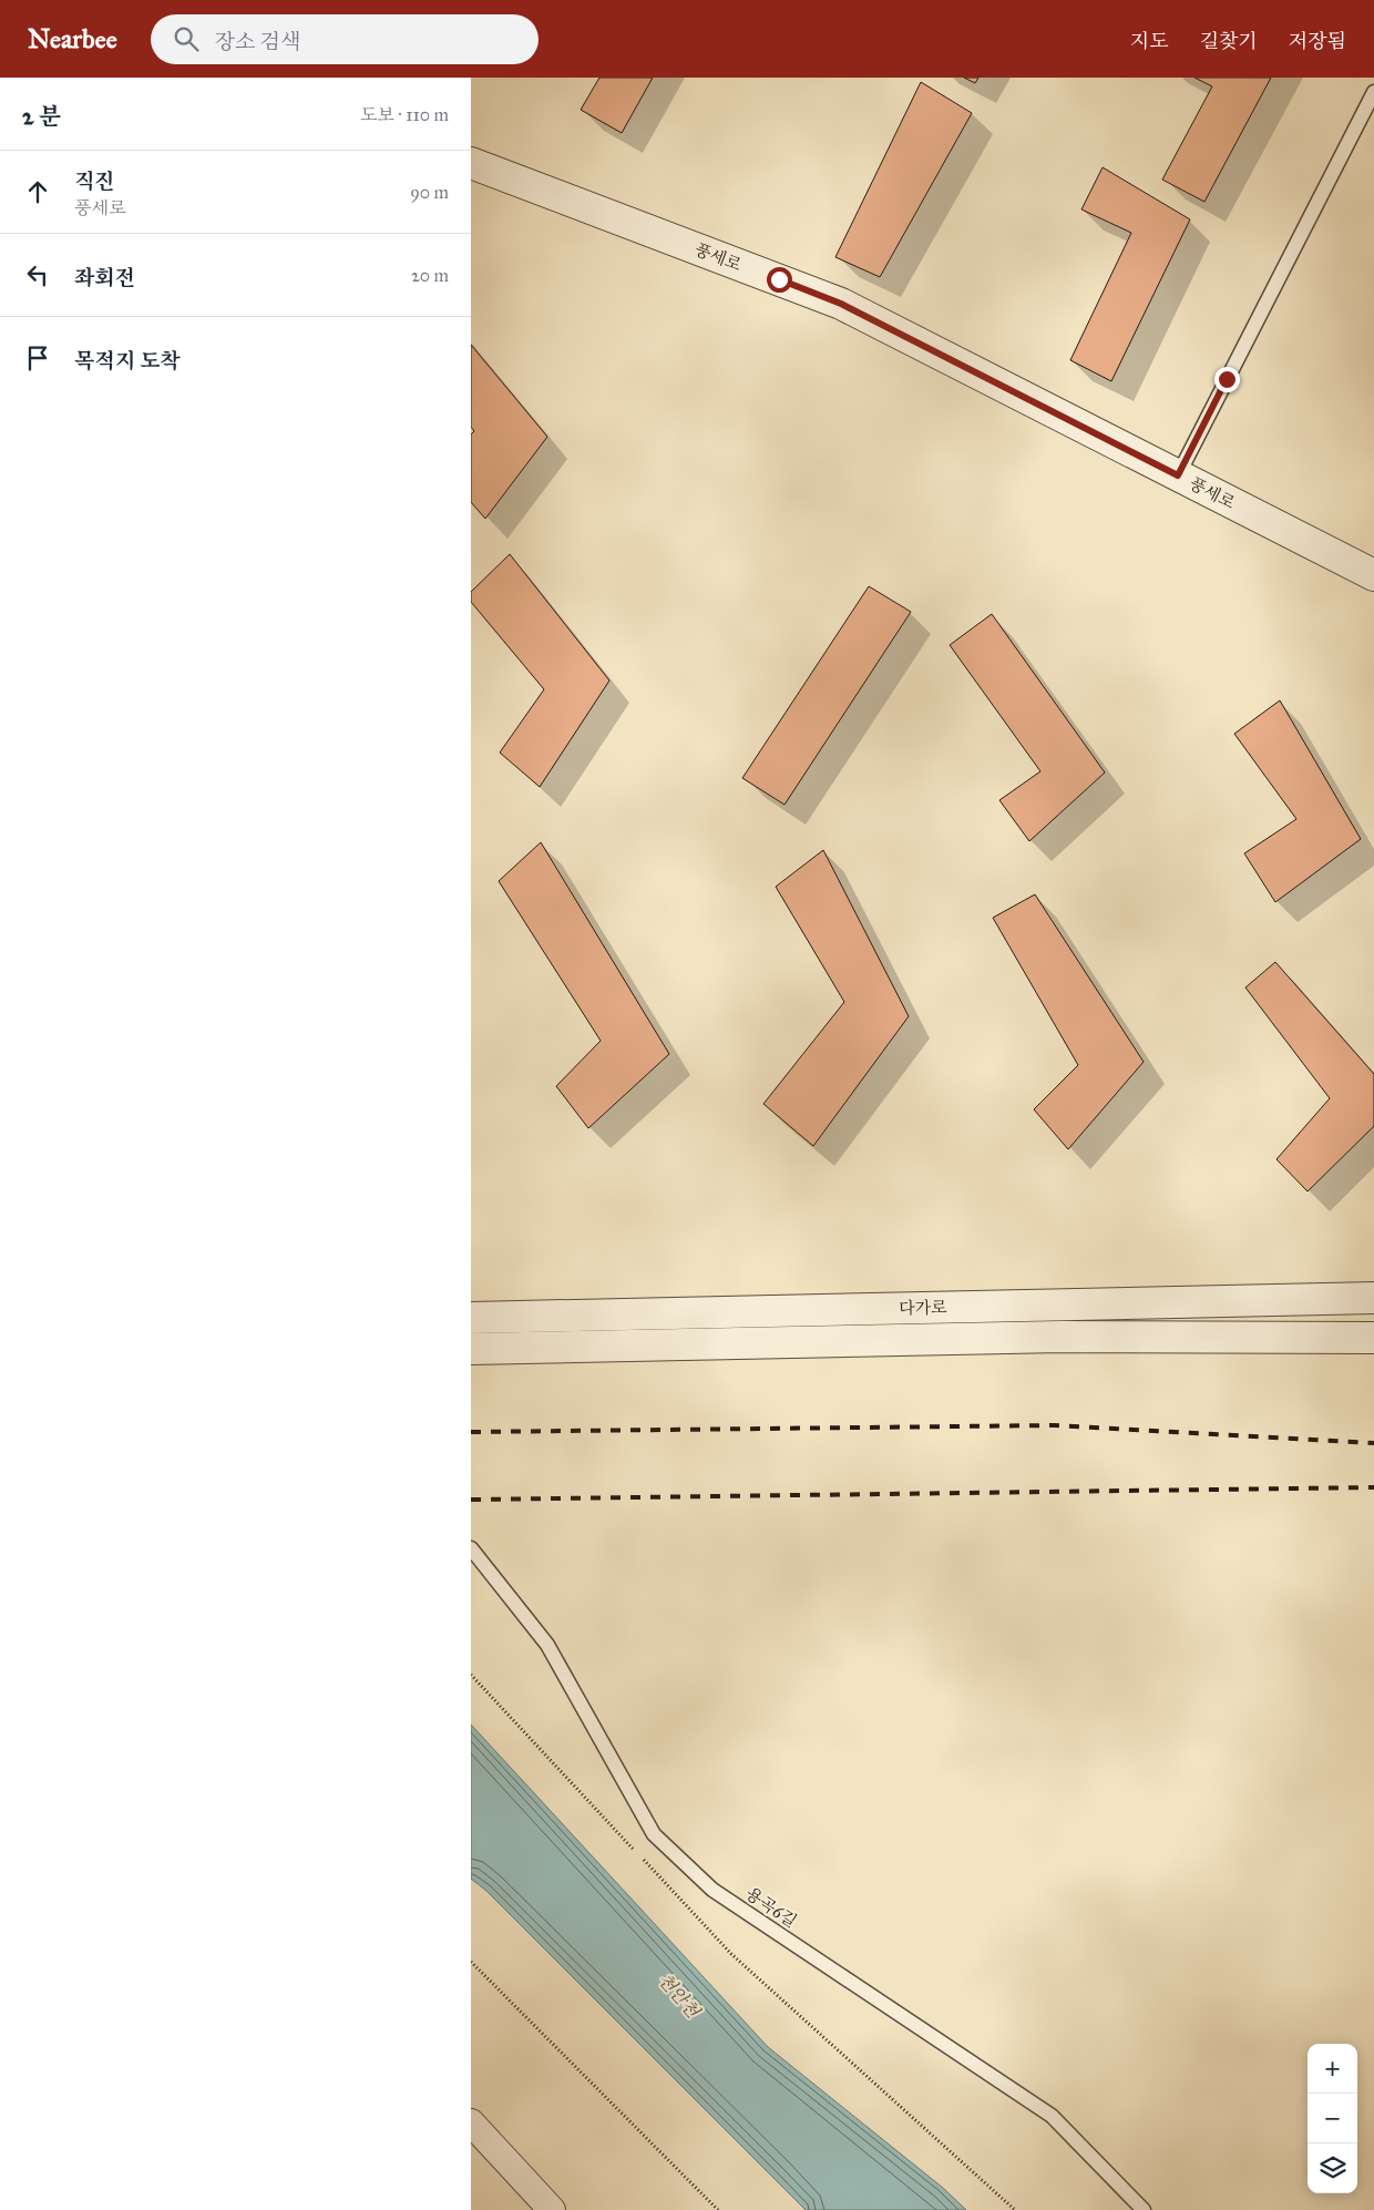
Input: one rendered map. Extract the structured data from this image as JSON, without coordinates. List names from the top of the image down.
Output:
{
  "streets": {
    "street": ["풍세로", "다가로"],
    "lane": ["용곡6길"]
  },
  "water": ["천안천"],
  "page": {
    "header": "Nearbee",
    "search": "장소 검색",
    "nav": ["지도", "길찾기", "저장됨"],
    "heading": ["2 분", "도보 · 110 m"],
    "list": [
      ["직진", "풍세로", "90 m"],
      ["좌회전", "20 m"],
      "목적지 도착"
    ],
    "map_buttons": ["+", "−"]
  }
}
